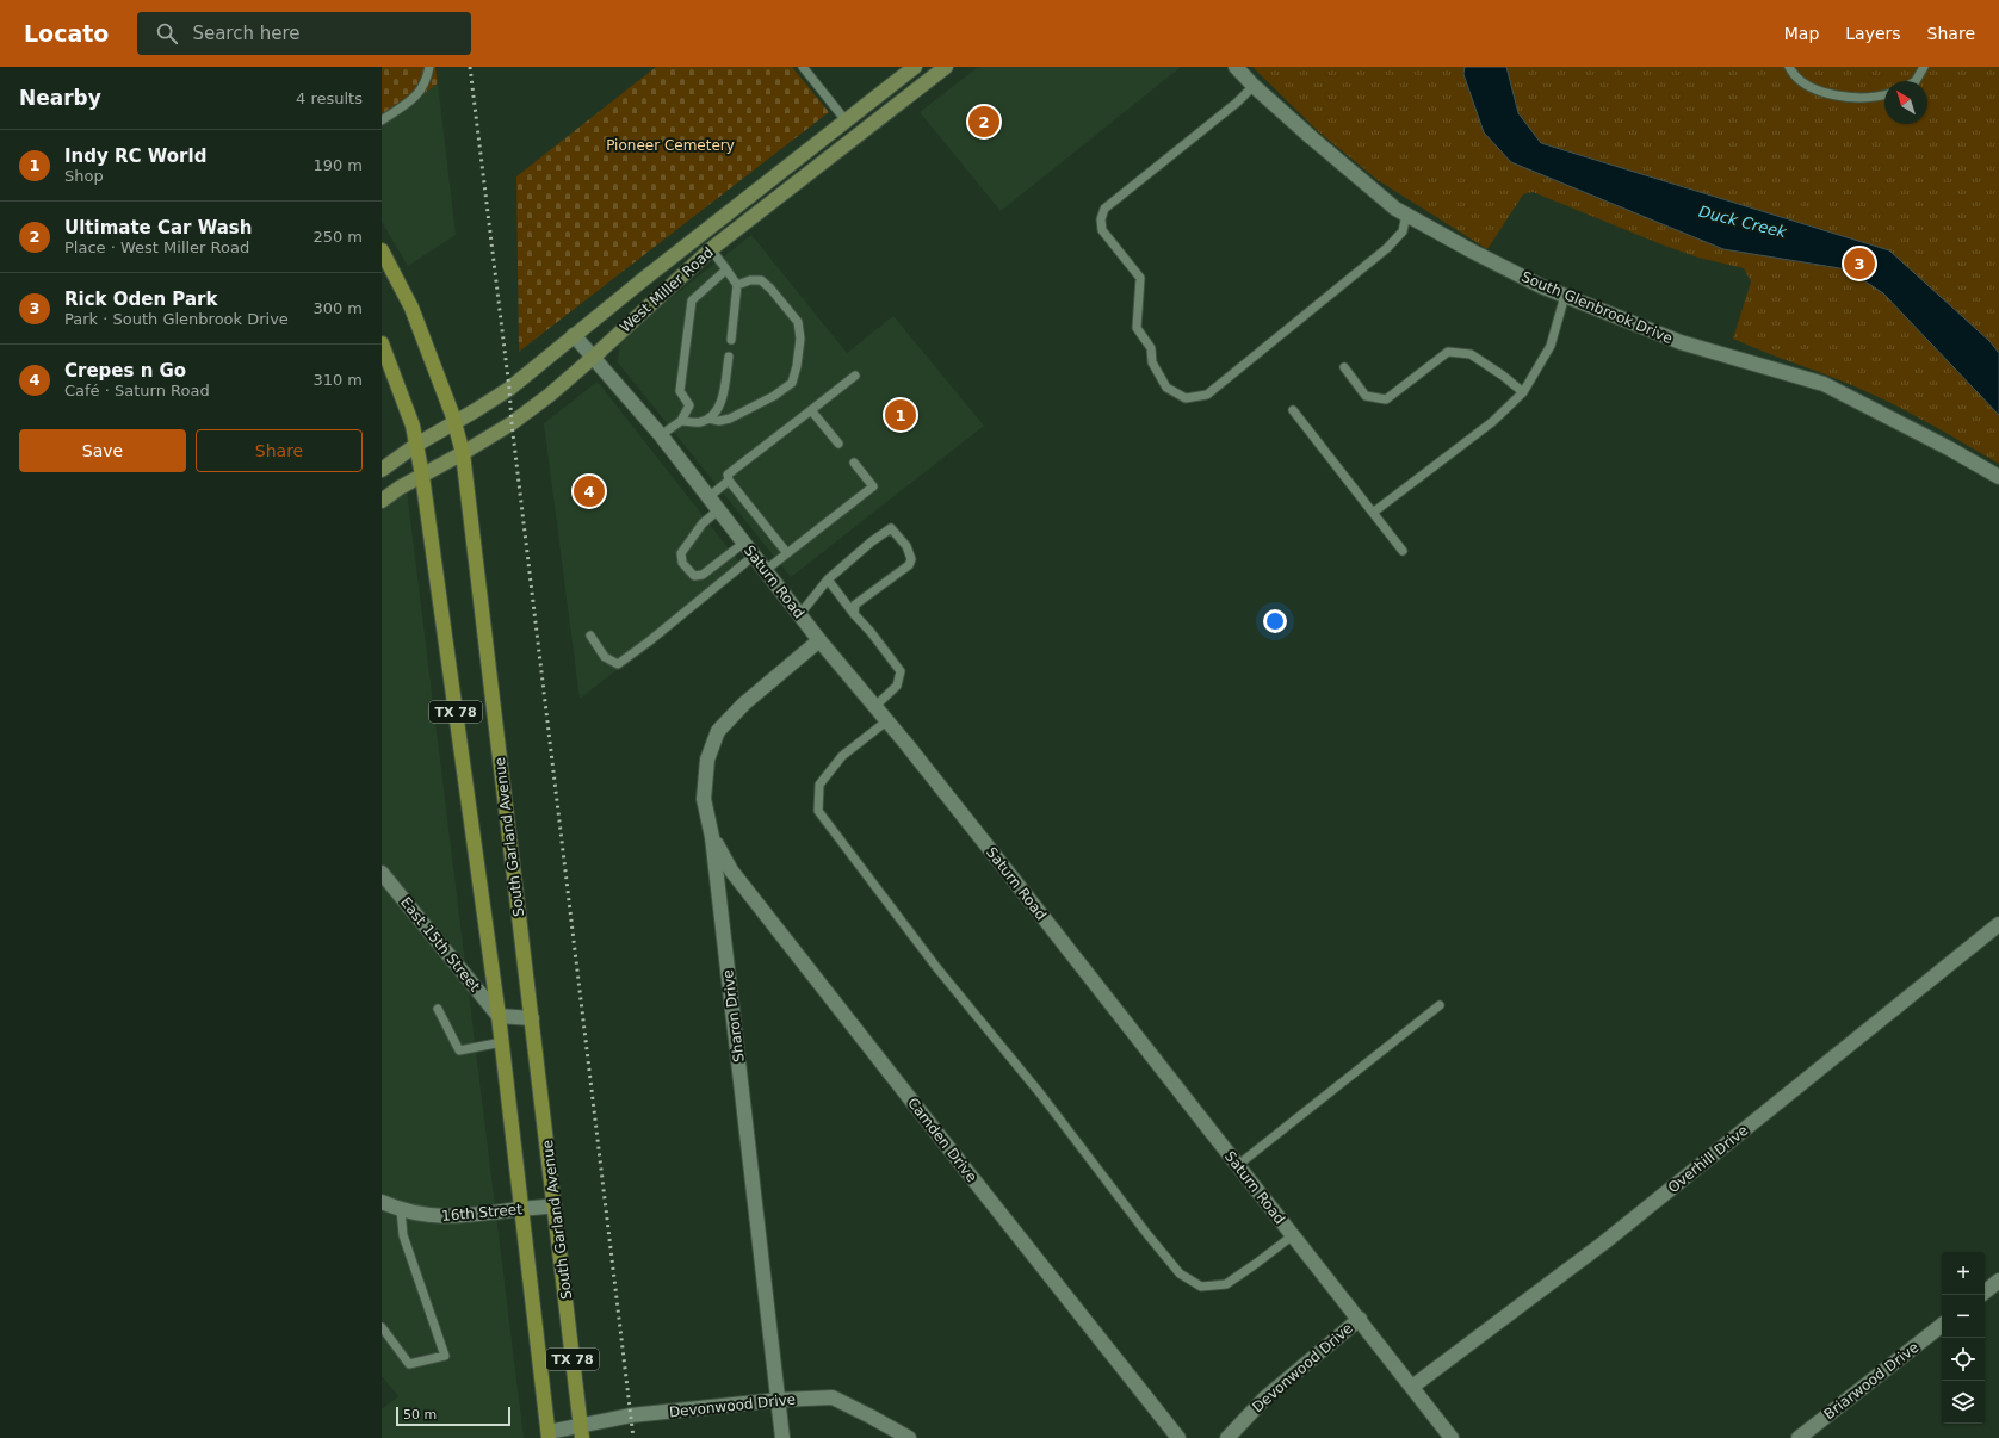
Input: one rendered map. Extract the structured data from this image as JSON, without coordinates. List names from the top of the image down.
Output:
{
  "streets": {
    "main road": ["West Miller Road", "TX 78", "South Garland Avenue"],
    "street": [
      "South Glenbrook Drive",
      "Saturn Road",
      "East 15th Street",
      "Sharon Drive",
      "Camden Drive",
      "Overhill Drive",
      "16th Street",
      "Devonwood Drive",
      "Briarwood Drive"
    ]
  },
  "crossings": [
    ["West Miller Road", "Saturn Road"],
    ["West Miller Road", "TX 78"],
    ["West Miller Road", "South Garland Avenue"],
    ["Saturn Road", "Sharon Drive"],
    ["Saturn Road", "Overhill Drive"],
    ["Saturn Road", "Devonwood Drive"],
    ["TX 78", "East 15th Street"],
    ["TX 78", "16th Street"],
    ["TX 78", "Devonwood Drive"],
    ["South Garland Avenue", "16th Street"],
    ["South Garland Avenue", "Devonwood Drive"],
    ["Sharon Drive", "Camden Drive"],
    ["Sharon Drive", "Devonwood Drive"]
  ],
  "water": ["Duck Creek"],
  "parks": ["Pioneer Cemetery"],
  "scale_bar": "50 m",
  "north": "top left",
  "page": {
    "header": "Locato",
    "search": "Search here",
    "nav": ["Map", "Layers", "Share"],
    "heading": ["Nearby", "4 results"],
    "pins": [
      "2",
      "3",
      "1",
      "4"
    ],
    "list": [
      {
        "mark": "1",
        "name": "Indy RC World",
        "note": "Shop",
        "value": "190 m"
      },
      {
        "mark": "2",
        "name": "Ultimate Car Wash",
        "note": "Place · West Miller Road",
        "value": "250 m"
      },
      {
        "mark": "3",
        "name": "Rick Oden Park",
        "note": "Park · South Glenbrook Drive",
        "value": "300 m"
      },
      {
        "mark": "4",
        "name": "Crepes n Go",
        "note": "Café · Saturn Road",
        "value": "310 m"
      }
    ],
    "buttons": ["Save", "Share"],
    "map_buttons": ["+", "−"],
    "scale": "50 m"
  }
}
